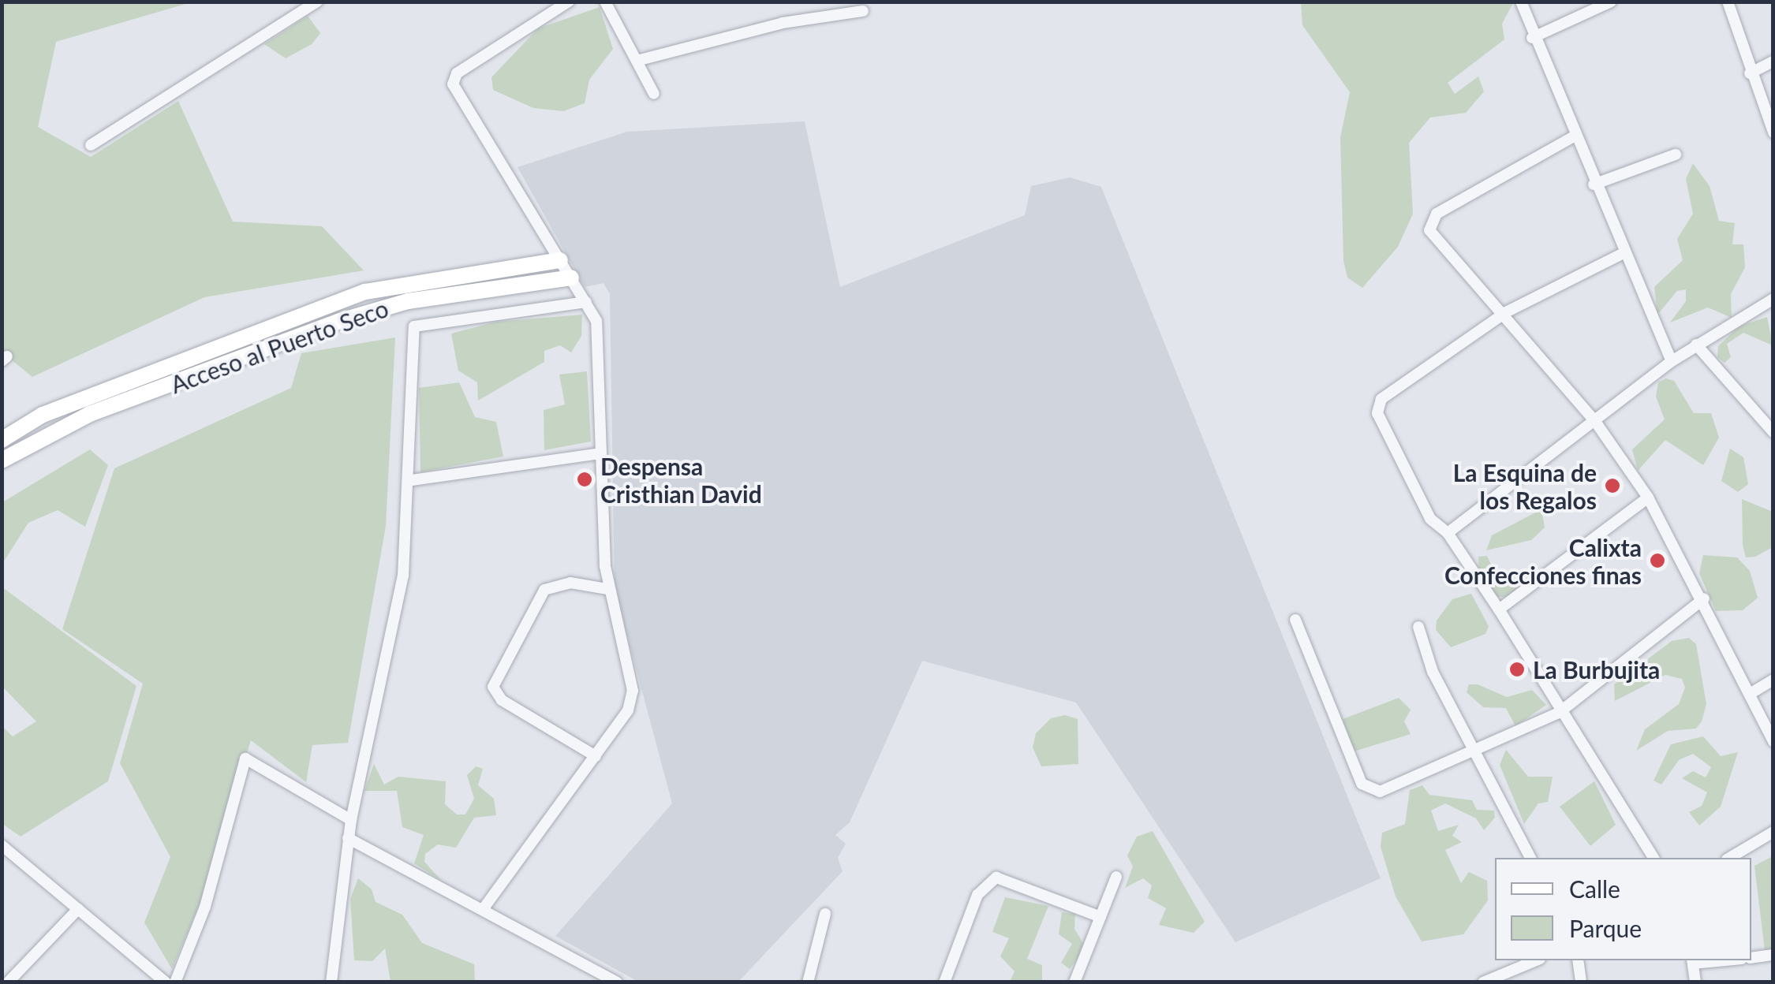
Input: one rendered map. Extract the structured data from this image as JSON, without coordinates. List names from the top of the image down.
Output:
{
  "streets": {
    "main road": ["Acceso al Puerto Seco"]
  },
  "places": [
    "Despensa Cristhian David",
    "La Esquina de los Regalos",
    "Calixta Confecciones finas",
    "La Burbujita"
  ],
  "legend": ["Calle", "Parque"]
}
